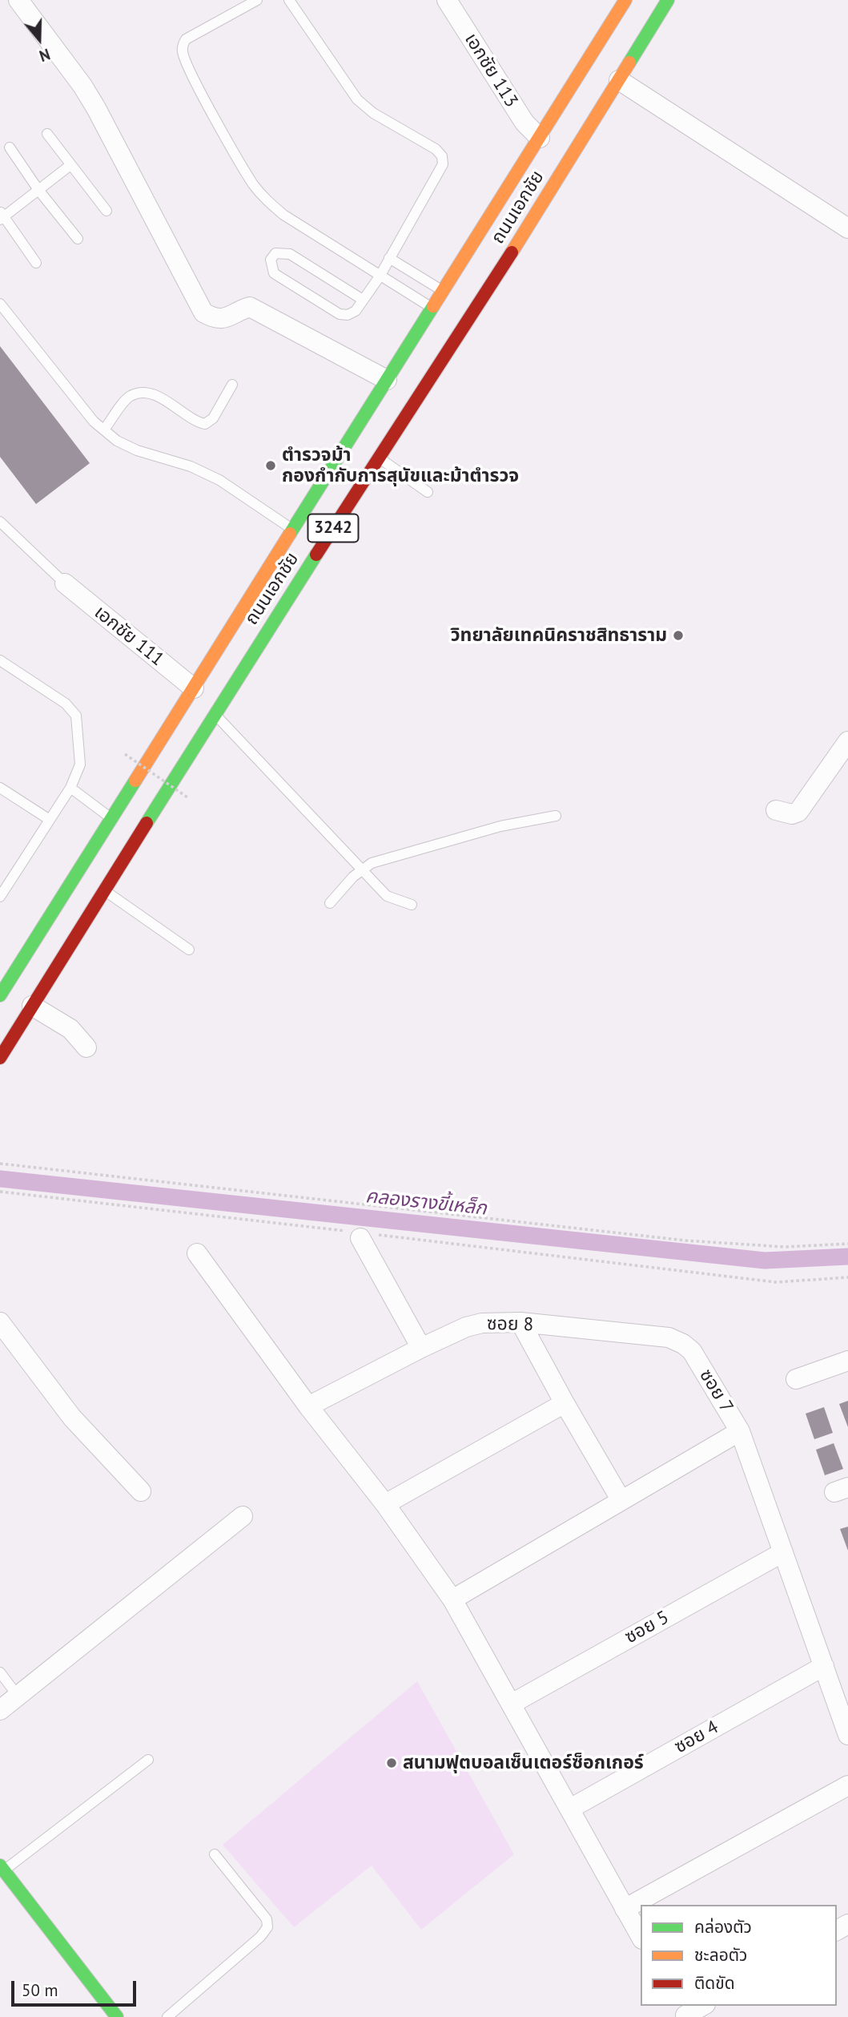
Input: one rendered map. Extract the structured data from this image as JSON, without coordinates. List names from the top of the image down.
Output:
{
  "streets": {
    "main road": ["ถนนเอกชัย", "3242"],
    "street": [
      "เอกชัย 113",
      "เอกชัย 111",
      "ซอย 8",
      "ซอย 7",
      "ซอย 5",
      "ซอย 4"
    ]
  },
  "crossings": [
    ["เอกชัย 113", "ถนนเอกชัย"],
    ["ถนนเอกชัย", "เอกชัย 111"],
    ["ซอย 8", "ซอย 7"],
    ["ซอย 7", "ซอย 5"],
    ["ซอย 7", "ซอย 4"]
  ],
  "water": ["คลองรางขี้เหล็ก"],
  "places": ["ตำรวจม้า กองกำกับการสุนัขและม้าตำรวจ", "วิทยาลัยเทคนิคราชสิทธาราม", "สนามฟุตบอลเซ็นเตอร์ซ็อกเกอร์"],
  "legend": ["คล่องตัว", "ชะลอตัว", "ติดขัด"],
  "scale_bar": "50 m",
  "north": "bottom"
}
